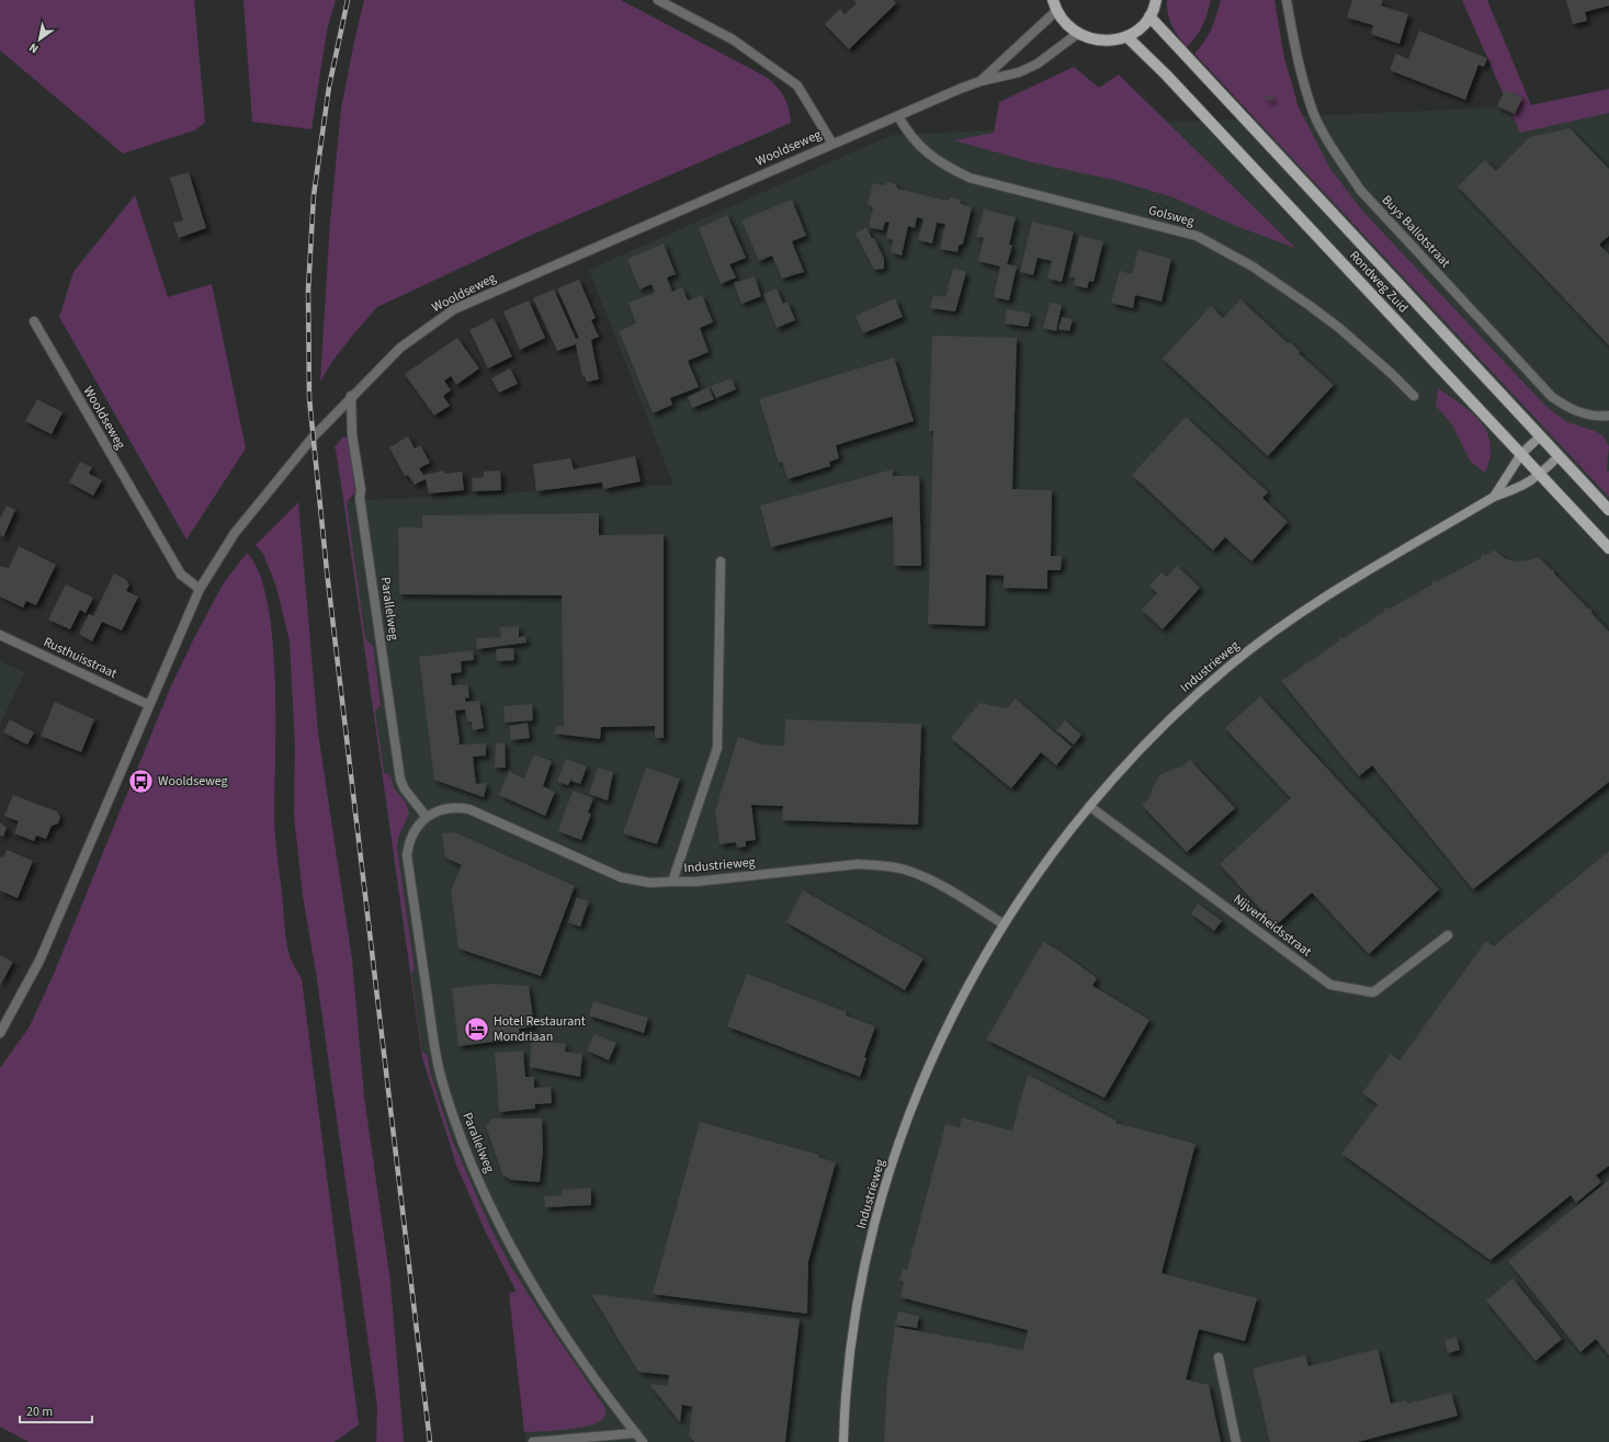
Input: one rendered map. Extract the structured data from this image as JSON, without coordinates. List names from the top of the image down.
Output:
{
  "streets": {
    "main road": ["Rondweg Zuid"],
    "street": [
      "Wooldseweg",
      "Golsweg",
      "Buys Ballotstraat",
      "Parallelweg",
      "Rusthuisstraat",
      "Industrieweg",
      "Nijverheidsstraat"
    ]
  },
  "crossings": [
    ["Wooldseweg", "Golsweg"],
    ["Wooldseweg", "Parallelweg"],
    ["Wooldseweg", "Rusthuisstraat"],
    ["Rondweg Zuid", "Industrieweg"],
    ["Parallelweg", "Industrieweg"],
    ["Industrieweg", "Nijverheidsstraat"]
  ],
  "places": {
    "bus stop": ["Wooldseweg"],
    "hotel": ["Hotel Restaurant Mondriaan"]
  },
  "scale_bar": "20 m",
  "north": "bottom left"
}
